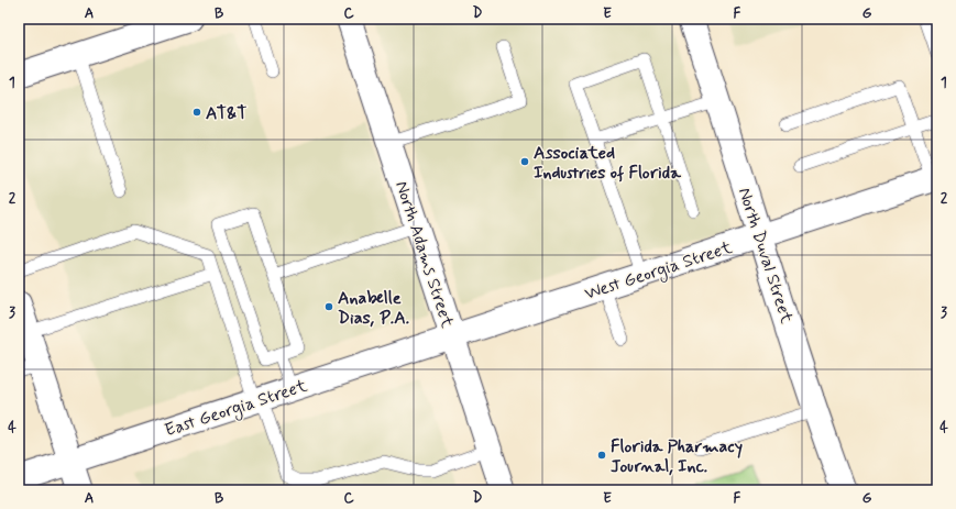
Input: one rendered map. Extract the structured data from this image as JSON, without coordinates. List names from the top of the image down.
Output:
{
  "streets": {
    "street": [
      "North Adams Street",
      "North Duval Street",
      "West Georgia Street",
      "East Georgia Street"
    ]
  },
  "crossings": [
    ["North Adams Street", "West Georgia Street"],
    ["North Adams Street", "East Georgia Street"],
    ["North Duval Street", "West Georgia Street"],
    ["West Georgia Street", "East Georgia Street"]
  ],
  "places": [
    "AT&T",
    "Associated Industries of Florida",
    "Anabelle Dias, P.A.",
    "Florida Pharmacy Journal, Inc."
  ],
  "grid": {
    "columns": [
      "A",
      "B",
      "C",
      "D",
      "E",
      "F",
      "G"
    ],
    "rows": [
      "1",
      "2",
      "3",
      "4"
    ]
  }
}
